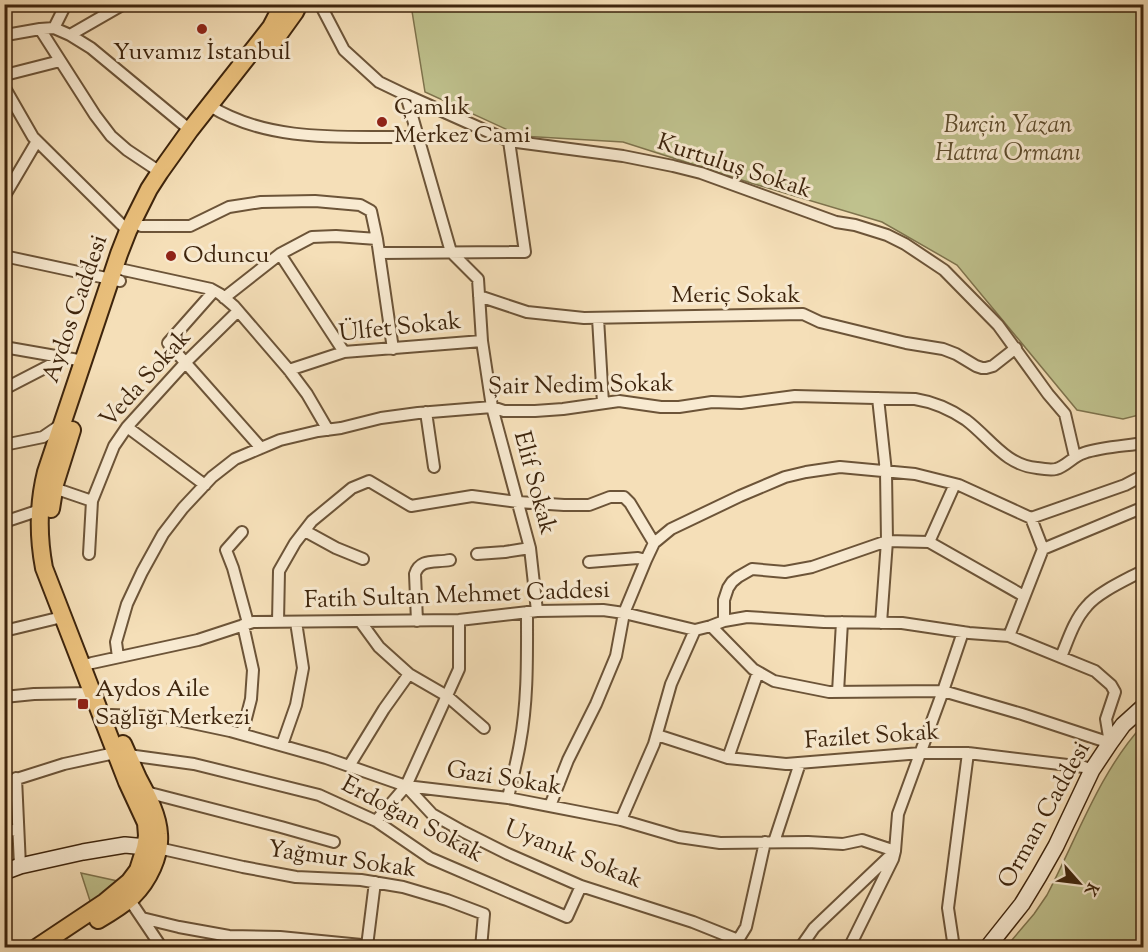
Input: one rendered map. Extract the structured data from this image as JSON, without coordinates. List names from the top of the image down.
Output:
{
  "streets": {
    "main road": ["Aydos Caddesi"],
    "street": [
      "Kurtuluş Sokak",
      "Meriç Sokak",
      "Ülfet Sokak",
      "Veda Sokak",
      "Şair Nedim Sokak",
      "Elif Sokak",
      "Fatih Sultan Mehmet Caddesi",
      "Fazilet Sokak",
      "Gazi Sokak",
      "Orman Caddesi",
      "Erdoğan Sokak",
      "Uyanık Sokak",
      "Yağmur Sokak"
    ]
  },
  "crossings": [
    ["Kurtuluş Sokak", "Meriç Sokak"],
    ["Kurtuluş Sokak", "Şair Nedim Sokak"],
    ["Kurtuluş Sokak", "Elif Sokak"],
    ["Meriç Sokak", "Elif Sokak"],
    ["Aydos Caddesi", "Fatih Sultan Mehmet Caddesi"],
    ["Aydos Caddesi", "Gazi Sokak"],
    ["Aydos Caddesi", "Erdoğan Sokak"],
    ["Aydos Caddesi", "Yağmur Sokak"],
    ["Ülfet Sokak", "Elif Sokak"],
    ["Şair Nedim Sokak", "Elif Sokak"],
    ["Şair Nedim Sokak", "Fatih Sultan Mehmet Caddesi"],
    ["Elif Sokak", "Fatih Sultan Mehmet Caddesi"],
    ["Elif Sokak", "Gazi Sokak"],
    ["Fatih Sultan Mehmet Caddesi", "Orman Caddesi"],
    ["Fazilet Sokak", "Orman Caddesi"],
    ["Gazi Sokak", "Uyanık Sokak"],
    ["Erdoğan Sokak", "Uyanık Sokak"]
  ],
  "parks": ["Burçin Yazan Hatıra Ormanı"],
  "places": {
    "other": ["Yuvamız İstanbul", "Çamlık Merkez Cami", "Oduncu"],
    "transit": ["Aydos Aile Sağlığı Merkezi"]
  },
  "north": "bottom right"
}
